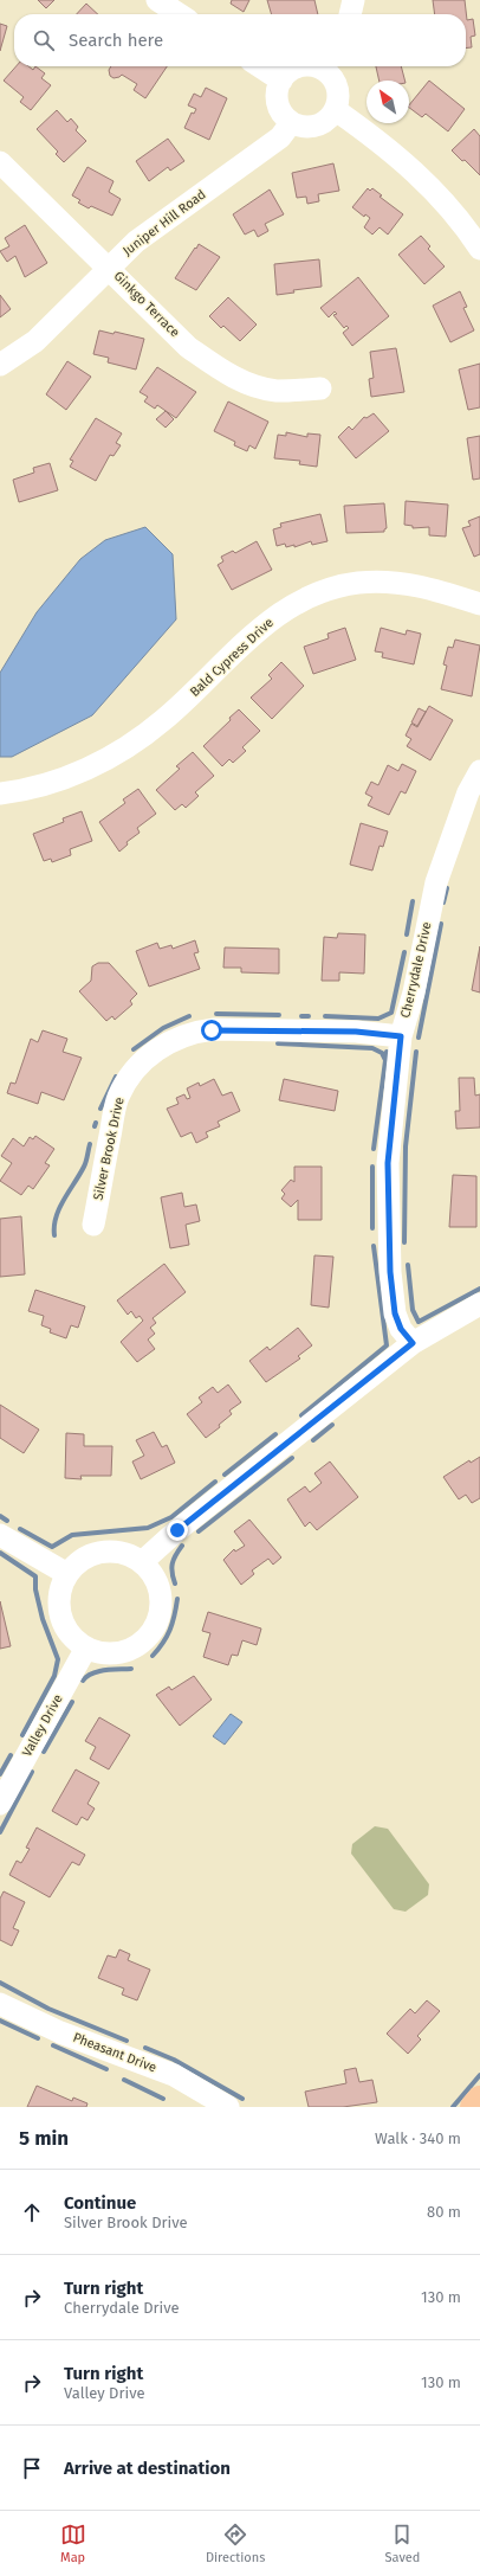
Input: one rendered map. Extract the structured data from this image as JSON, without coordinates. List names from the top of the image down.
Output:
{
  "streets": {
    "street": [
      "Juniper Hill Road",
      "Ginkgo Terrace",
      "Bald Cypress Drive",
      "Cherrydale Drive",
      "Silver Brook Drive",
      "Valley Drive",
      "Pheasant Drive"
    ]
  },
  "crossings": [
    ["Juniper Hill Road", "Ginkgo Terrace"],
    ["Cherrydale Drive", "Silver Brook Drive"]
  ],
  "north": "top left",
  "page": {
    "search": "Search here",
    "heading": ["5 min", "Walk · 340 m"],
    "list": [
      ["Continue", "Silver Brook Drive", "80 m"],
      ["Turn right", "Cherrydale Drive", "130 m"],
      ["Turn right", "Valley Drive", "130 m"],
      "Arrive at destination"
    ],
    "nav": ["Map", "Directions", "Saved"]
  }
}
